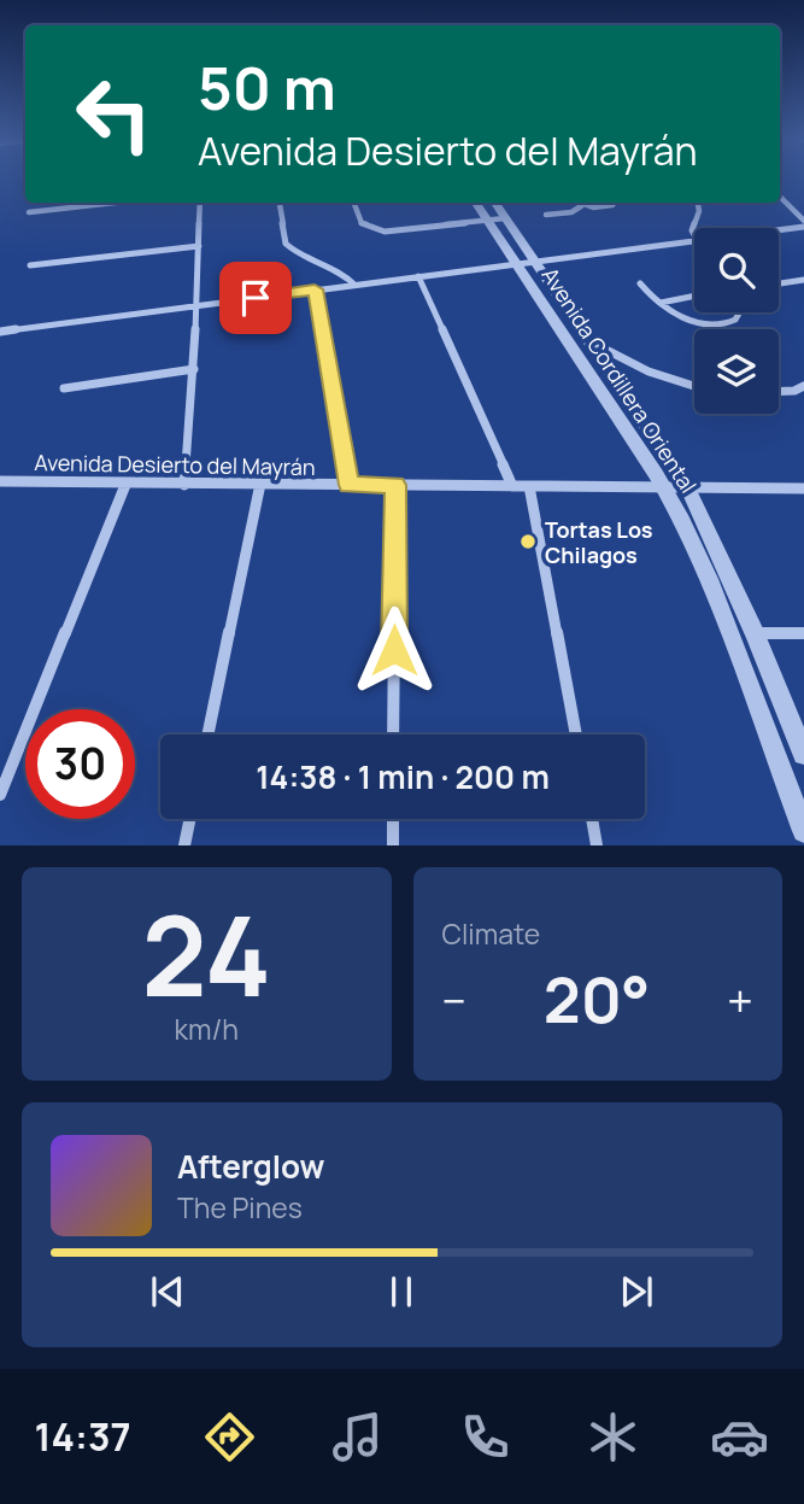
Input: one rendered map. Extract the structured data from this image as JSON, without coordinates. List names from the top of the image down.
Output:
{
  "streets": {
    "street": ["Avenida Cordillera Oriental", "Avenida Desierto del Mayrán"]
  },
  "crossings": [
    ["Avenida Cordillera Oriental", "Avenida Desierto del Mayrán"]
  ],
  "places": ["Tortas Los Chilagos"],
  "page": {
    "turn": ["50 m", "Avenida Desierto del Mayrán"],
    "limit": "30",
    "trip": "14:38 · 1 min · 200 m",
    "tile": [
      ["24", "km/h"],
      "Climate"
    ],
    "heat": ["−", "20°", "+"],
    "song": ["Afterglow", "The Pines"],
    "tabs": "14:37"
  }
}
